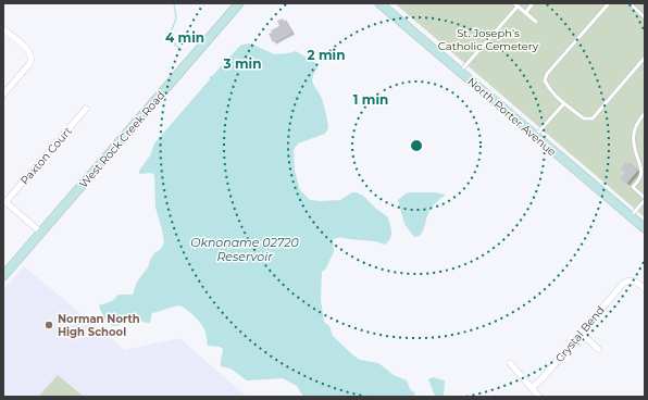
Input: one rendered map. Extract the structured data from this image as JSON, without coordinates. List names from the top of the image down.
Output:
{
  "streets": {
    "main road": ["North Porter Avenue", "West Rock Creek Road"],
    "street": ["Paxton Court", "Crystal Bend"]
  },
  "water": ["Oknoname 02720 Reservoir"],
  "parks": ["St. Joseph's Catholic Cemetery"],
  "places": ["Norman North High School"],
  "rings": [
    "4 min",
    "2 min",
    "3 min",
    "1 min"
  ]
}
